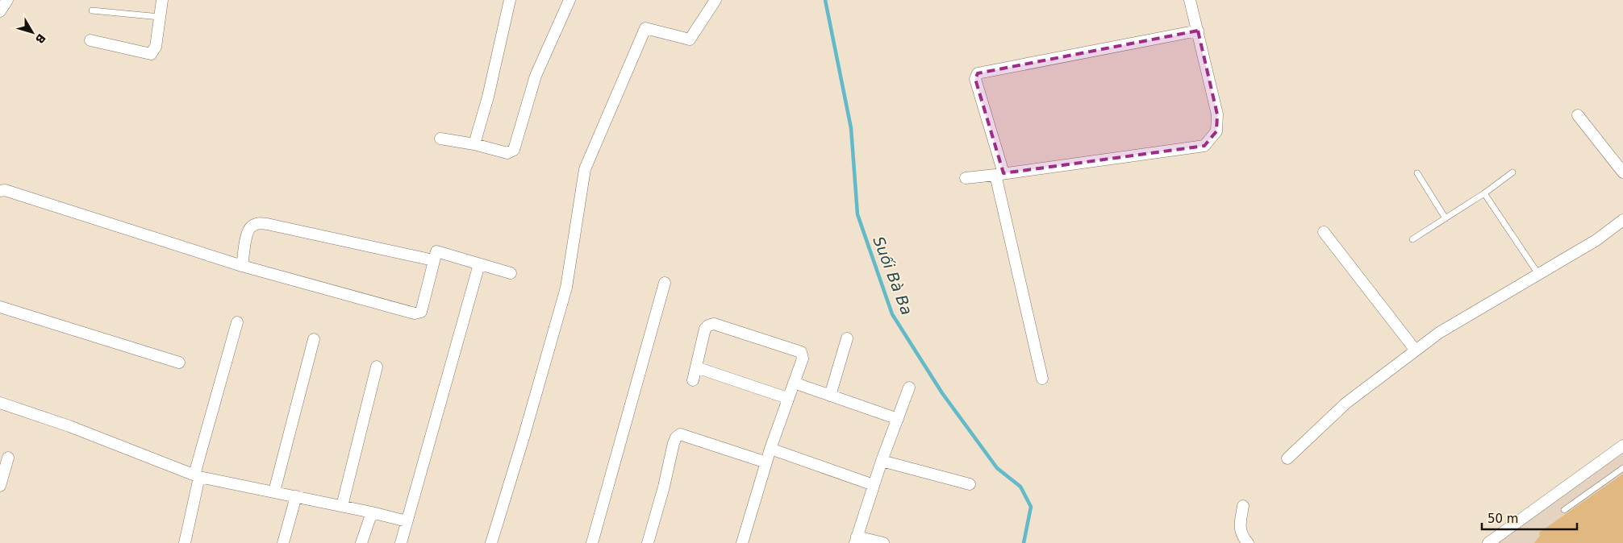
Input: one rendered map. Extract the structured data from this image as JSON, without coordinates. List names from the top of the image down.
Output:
{
  "water": ["Suối Bà Ba"],
  "scale_bar": "50 m",
  "north": "bottom right"
}
